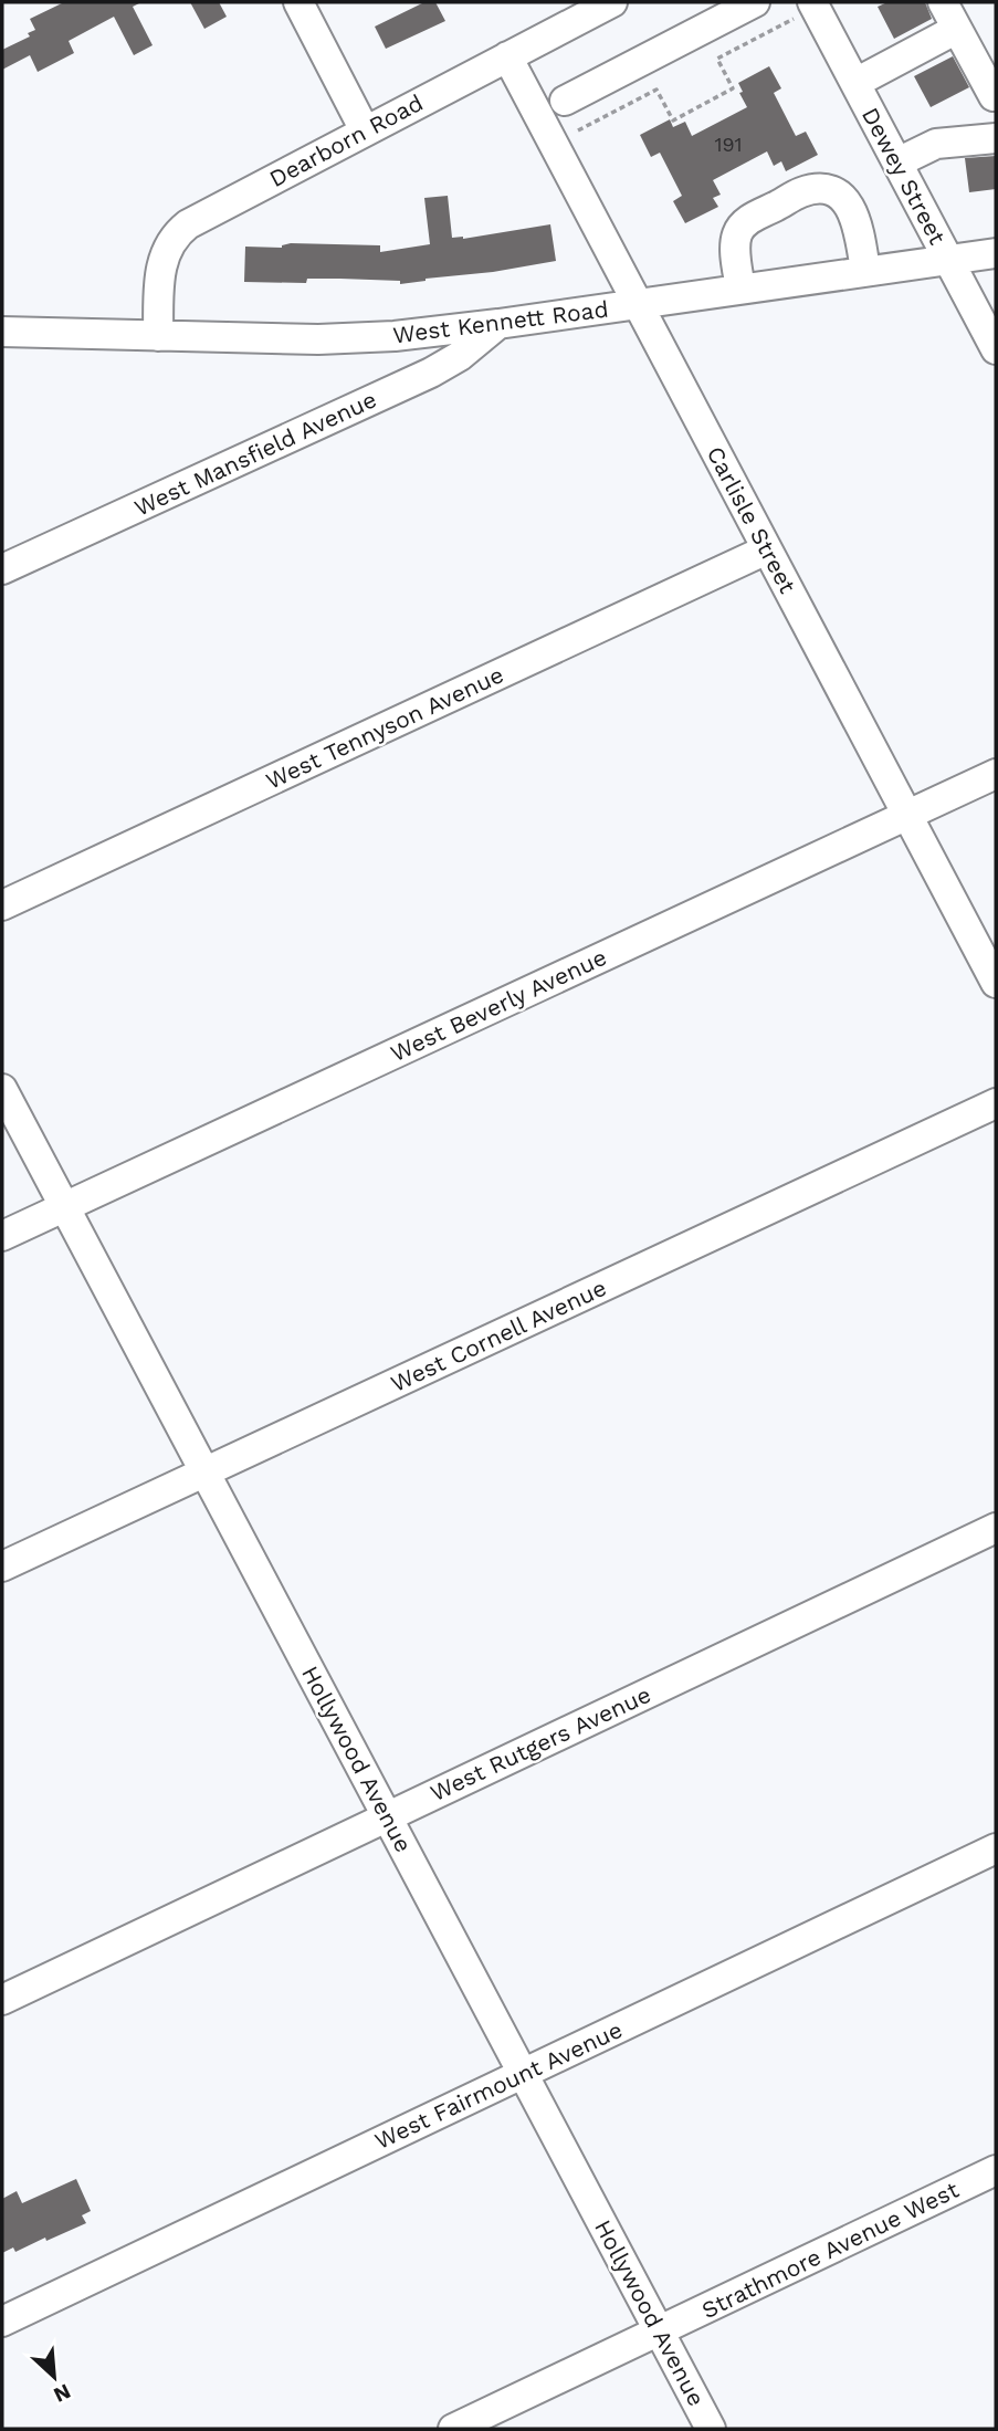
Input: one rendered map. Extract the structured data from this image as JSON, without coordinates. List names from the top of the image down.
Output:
{
  "streets": {
    "street": [
      "Dearborn Road",
      "Dewey Street",
      "West Kennett Road",
      "West Mansfield Avenue",
      "Carlisle Street",
      "West Tennyson Avenue",
      "West Beverly Avenue",
      "West Cornell Avenue",
      "West Rutgers Avenue",
      "Hollywood Avenue",
      "West Fairmount Avenue",
      "Strathmore Avenue West"
    ]
  },
  "crossings": [
    ["Dearborn Road", "West Kennett Road"],
    ["Dearborn Road", "Carlisle Street"],
    ["Dewey Street", "West Kennett Road"],
    ["West Kennett Road", "West Mansfield Avenue"],
    ["West Kennett Road", "Carlisle Street"],
    ["Carlisle Street", "West Tennyson Avenue"],
    ["Carlisle Street", "West Beverly Avenue"],
    ["West Beverly Avenue", "Hollywood Avenue"],
    ["West Cornell Avenue", "Hollywood Avenue"],
    ["West Rutgers Avenue", "Hollywood Avenue"],
    ["Hollywood Avenue", "West Fairmount Avenue"],
    ["Hollywood Avenue", "Strathmore Avenue West"]
  ],
  "house_numbers": ["191"],
  "north": "bottom right"
}
